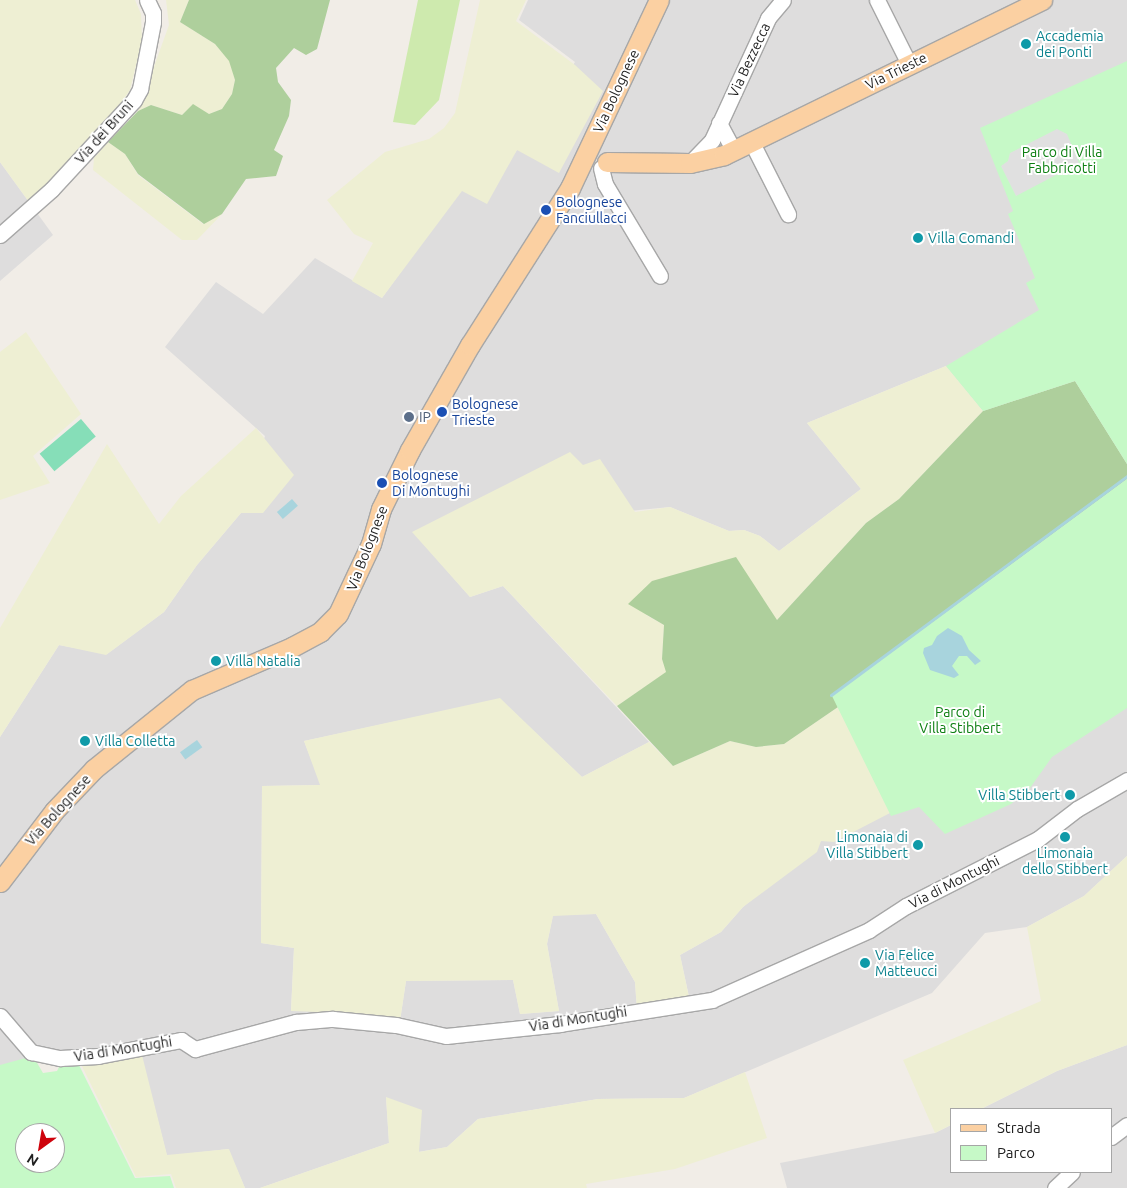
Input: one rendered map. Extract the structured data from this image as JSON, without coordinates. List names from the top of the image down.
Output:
{
  "streets": {
    "main road": ["Via Trieste", "Via Bolognese"],
    "street": ["Via Bezzecca", "Via dei Bruni", "Via di Montughi"]
  },
  "crossings": [
    ["Via Bezzecca", "Via Trieste"],
    ["Via Trieste", "Via Bolognese"]
  ],
  "parks": ["Parco di Villa Fabbricotti", "Parco di Villa Stibbert"],
  "places": [
    "Accademia dei Ponti",
    "Bolognese Fanciullacci",
    "Villa Comandi",
    "Bolognese Trieste",
    "IP",
    "Bolognese Di Montughi",
    "Villa Natalia",
    "Villa Colletta",
    "Villa Stibbert",
    "Limonaia dello Stibbert",
    "Limonaia di Villa Stibbert",
    "Via Felice Matteucci"
  ],
  "legend": ["Strada", "Parco"],
  "north": "bottom left"
}
